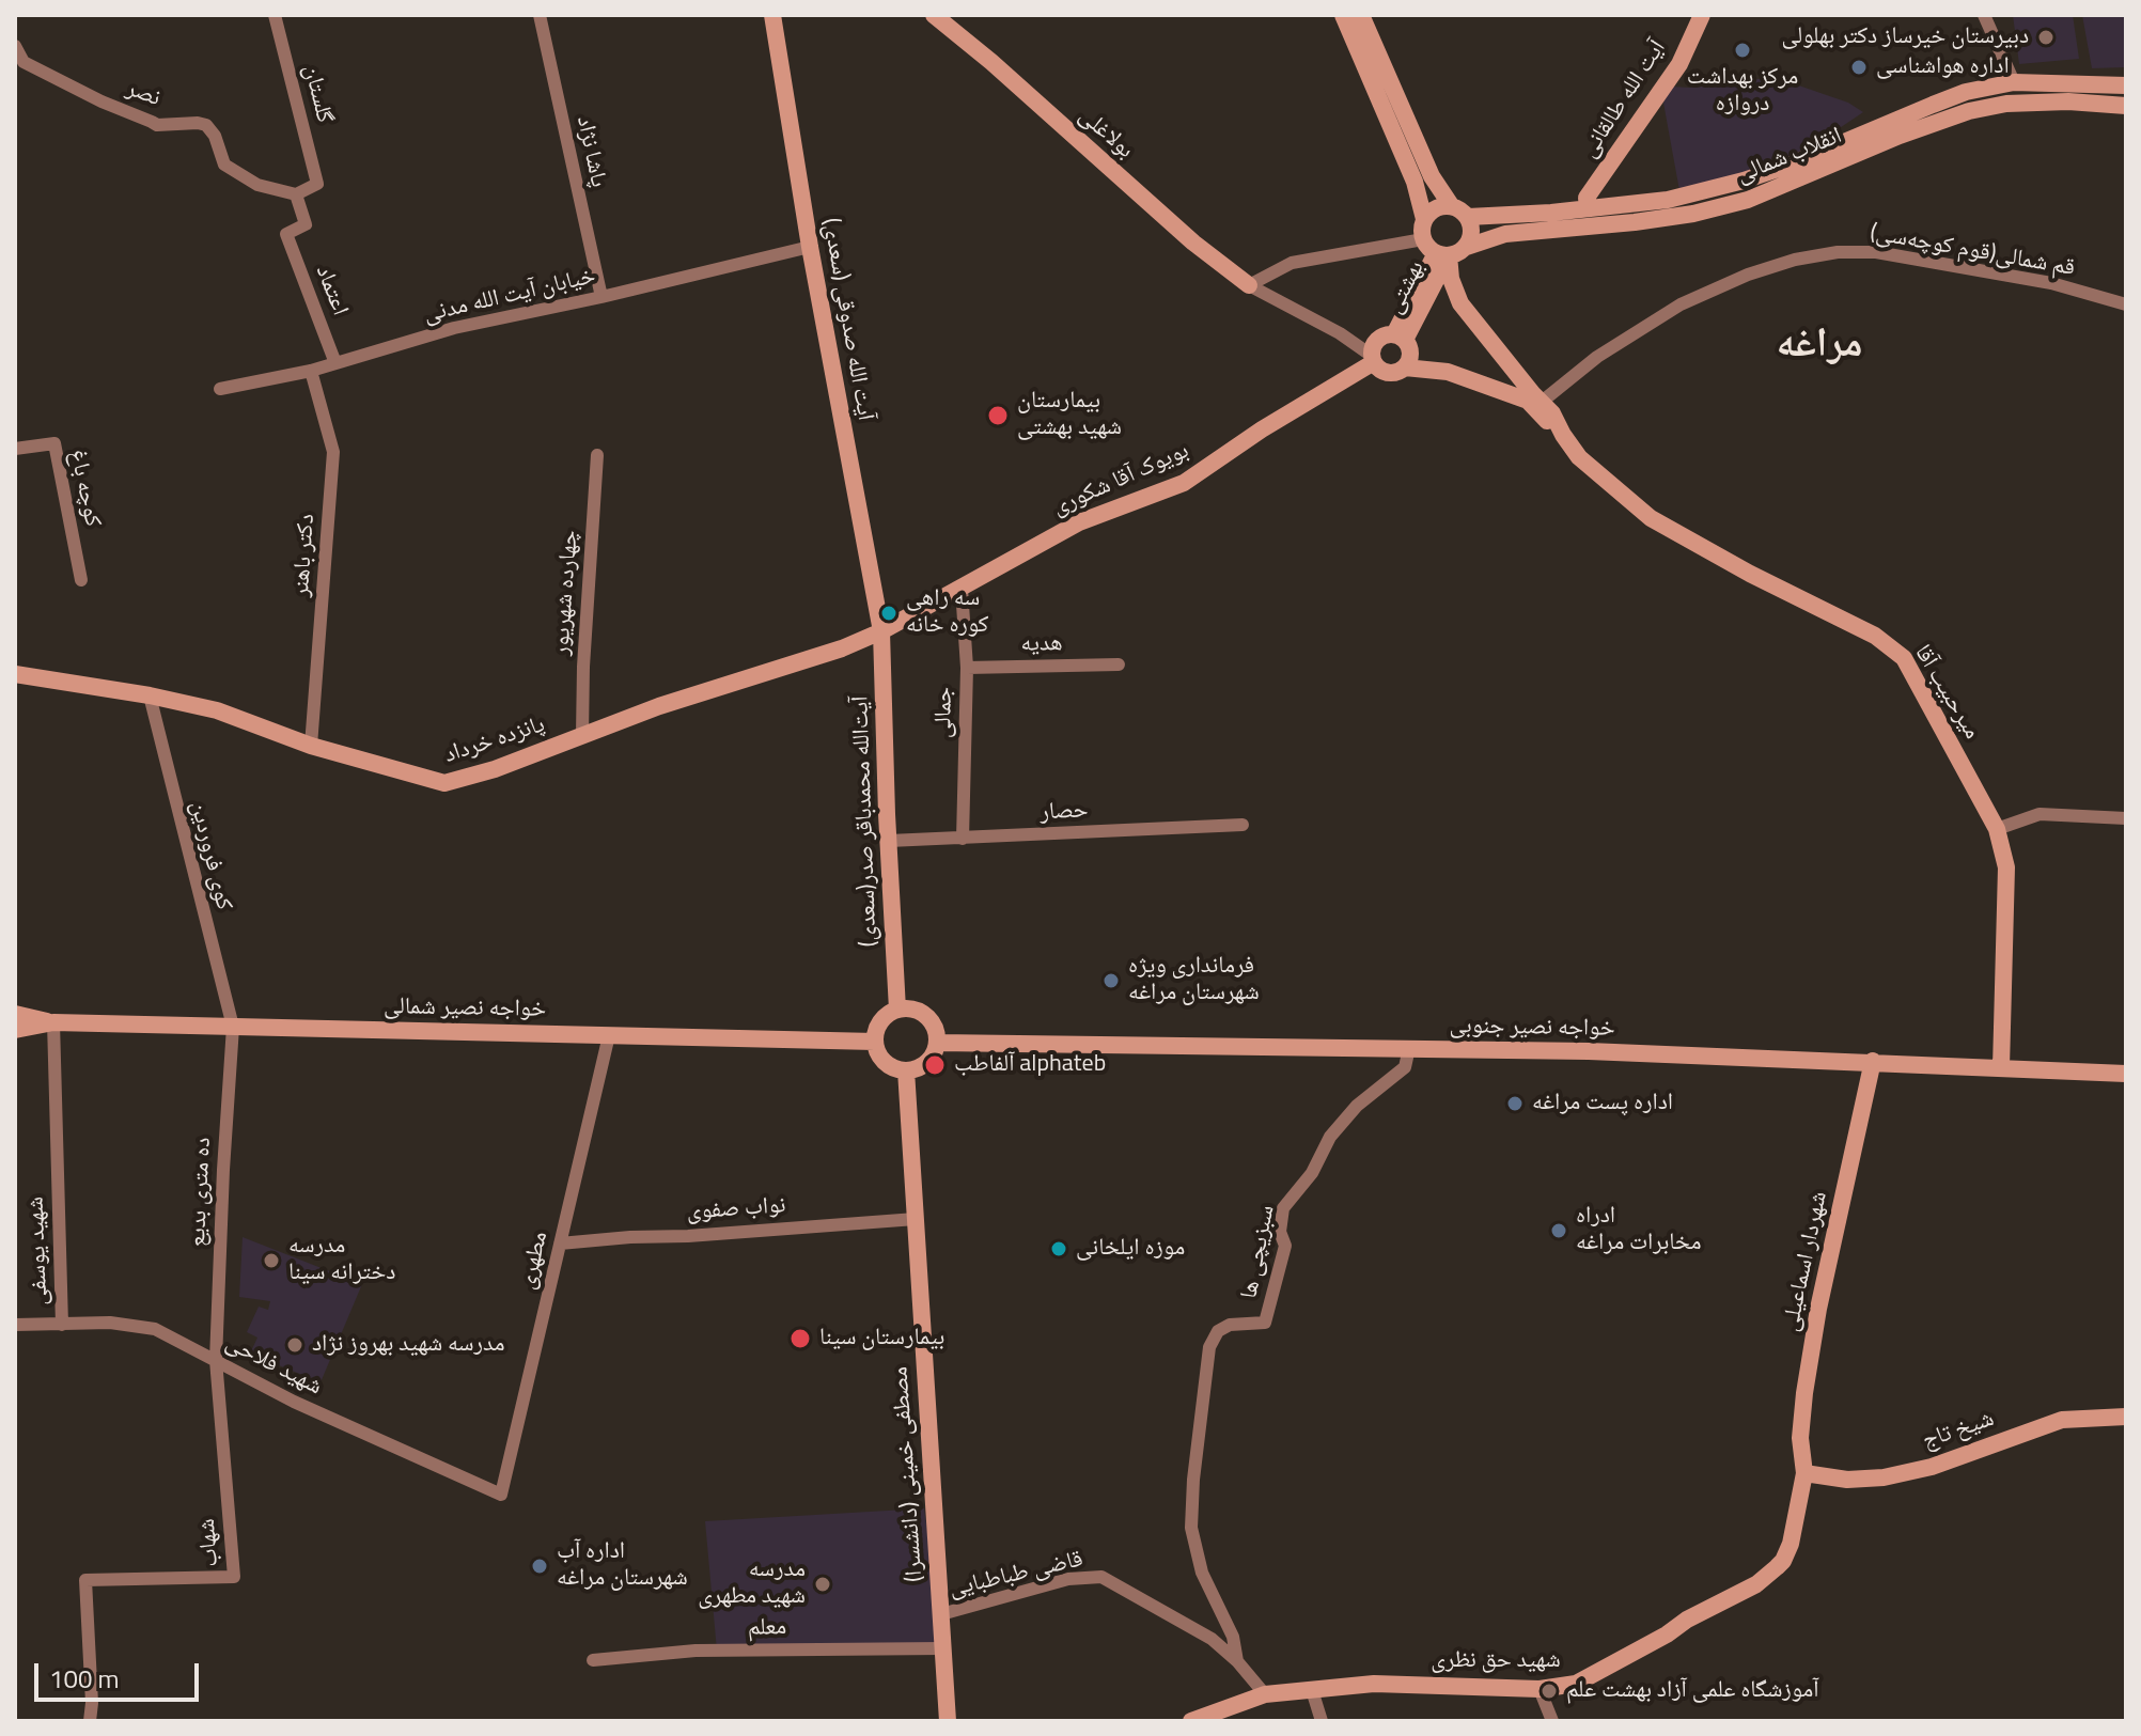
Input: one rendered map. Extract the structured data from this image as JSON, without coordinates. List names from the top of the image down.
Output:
{
  "streets": {
    "street": [
      "نصر",
      "گلستان",
      "آیت الله طالقانی",
      "بولاغلی",
      "پاشا نژاد",
      "انقلاب شمالی",
      "قم شمالی(قوم کوچه‌سی)",
      "بهشتی",
      "اعتماد",
      "خیابان آیت الله مدنی",
      "آیت الله صدوقی (سعدی)",
      "بویوک آقا شکوری",
      "کوچه باغ",
      "دکتر باهنر",
      "چهارده شهریور",
      "هدیه",
      "میرحبیب آقا",
      "جمالی",
      "پانزده خرداد",
      "حصار",
      "آیت‌الله محمدباقر صدر(سعدی)",
      "کوی فروردین",
      "خواجه نصیر شمالی",
      "خواجه نصیر جنوبی",
      "ده متری بدیع",
      "نواب صفوی",
      "شهید یوسفی",
      "سبزیچی ها",
      "مطهری",
      "شهردار اسماعیلی",
      "شهید فلاحی",
      "شیخ تاج",
      "مصطفی خمینی (دانشسرا)",
      "شهاب",
      "قاضی طباطبایی",
      "معلم",
      "شهید حق نظری"
    ]
  },
  "crossings": [
    ["نصر", "گلستان"],
    ["نصر", "اعتماد"],
    ["گلستان", "اعتماد"],
    ["آیت الله طالقانی", "انقلاب شمالی"],
    ["بولاغلی", "بهشتی"],
    ["بولاغلی", "بویوک آقا شکوری"],
    ["پاشا نژاد", "خیابان آیت الله مدنی"],
    ["انقلاب شمالی", "بهشتی"],
    ["انقلاب شمالی", "میرحبیب آقا"],
    ["قم شمالی(قوم کوچه‌سی)", "میرحبیب آقا"],
    ["بهشتی", "بویوک آقا شکوری"],
    ["بهشتی", "میرحبیب آقا"],
    ["اعتماد", "خیابان آیت الله مدنی"],
    ["خیابان آیت الله مدنی", "آیت الله صدوقی (سعدی)"],
    ["خیابان آیت الله مدنی", "دکتر باهنر"],
    ["آیت الله صدوقی (سعدی)", "بویوک آقا شکوری"],
    ["آیت الله صدوقی (سعدی)", "پانزده خرداد"],
    ["آیت الله صدوقی (سعدی)", "آیت‌الله محمدباقر صدر(سعدی)"],
    ["بویوک آقا شکوری", "جمالی"],
    ["بویوک آقا شکوری", "پانزده خرداد"],
    ["بویوک آقا شکوری", "آیت‌الله محمدباقر صدر(سعدی)"],
    ["دکتر باهنر", "پانزده خرداد"],
    ["چهارده شهریور", "پانزده خرداد"],
    ["هدیه", "جمالی"],
    ["میرحبیب آقا", "خواجه نصیر جنوبی"],
    ["جمالی", "حصار"],
    ["پانزده خرداد", "آیت‌الله محمدباقر صدر(سعدی)"],
    ["پانزده خرداد", "کوی فروردین"],
    ["حصار", "آیت‌الله محمدباقر صدر(سعدی)"],
    ["آیت‌الله محمدباقر صدر(سعدی)", "خواجه نصیر شمالی"],
    ["آیت‌الله محمدباقر صدر(سعدی)", "خواجه نصیر جنوبی"],
    ["آیت‌الله محمدباقر صدر(سعدی)", "مصطفی خمینی (دانشسرا)"],
    ["کوی فروردین", "خواجه نصیر شمالی"],
    ["کوی فروردین", "ده متری بدیع"],
    ["خواجه نصیر شمالی", "خواجه نصیر جنوبی"],
    ["خواجه نصیر شمالی", "ده متری بدیع"],
    ["خواجه نصیر شمالی", "شهید یوسفی"],
    ["خواجه نصیر شمالی", "مطهری"],
    ["خواجه نصیر شمالی", "مصطفی خمینی (دانشسرا)"],
    ["خواجه نصیر جنوبی", "سبزیچی ها"],
    ["خواجه نصیر جنوبی", "شهردار اسماعیلی"],
    ["خواجه نصیر جنوبی", "مصطفی خمینی (دانشسرا)"],
    ["ده متری بدیع", "شهید فلاحی"],
    ["ده متری بدیع", "شهاب"],
    ["نواب صفوی", "مطهری"],
    ["نواب صفوی", "مصطفی خمینی (دانشسرا)"],
    ["شهید یوسفی", "شهید فلاحی"],
    ["سبزیچی ها", "قاضی طباطبایی"],
    ["مطهری", "شهید فلاحی"],
    ["شهردار اسماعیلی", "شیخ تاج"],
    ["شهردار اسماعیلی", "شهید حق نظری"],
    ["شهید فلاحی", "شهاب"],
    ["شیخ تاج", "شهید حق نظری"],
    ["مصطفی خمینی (دانشسرا)", "قاضی طباطبایی"],
    ["مصطفی خمینی (دانشسرا)", "معلم"],
    ["قاضی طباطبایی", "شهید حق نظری"]
  ],
  "districts": ["مراغه"],
  "places": [
    "دبیرستان خیرساز دکتر بهلولی",
    "مرکز بهداشت دروازه",
    "اداره هواشناسی",
    "بیمارستان شهید بهشتی",
    "سه راهی کوره خانه",
    "فرمانداری ویژه شهرستان مراغه",
    "آلفاطب alphateb",
    "اداره پست مراغه",
    "ادراه مخابرات مراغه",
    "موزه ایلخانی",
    "مدرسه دخترانه سینا",
    "بیمارستان سینا",
    "مدرسه شهید بهروز نژاد",
    "اداره آب شهرستان مراغه",
    "مدرسه شهید مطهری",
    "آموزشگاه علمی آزاد بهشت علم"
  ],
  "scale_bar": "100 m"
}
